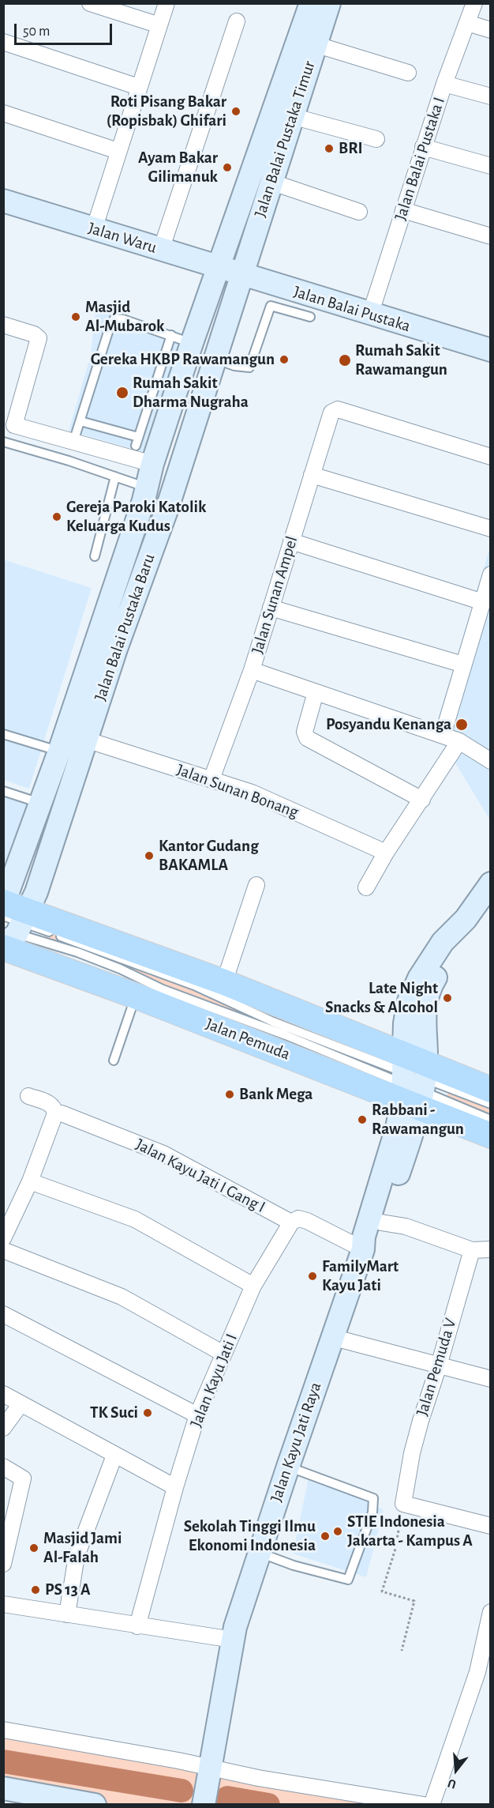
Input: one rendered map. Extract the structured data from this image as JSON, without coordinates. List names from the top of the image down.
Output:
{
  "streets": {
    "main road": ["Jalan Pemuda"],
    "street": [
      "Jalan Balai Pustaka Timur",
      "Jalan Balai Pustaka I",
      "Jalan Waru",
      "Jalan Balai Pustaka",
      "Jalan Sunan Ampel",
      "Jalan Balai Pustaka Baru",
      "Jalan Sunan Bonang",
      "Jalan Kayu Jati I Gang I",
      "Jalan Pemuda V",
      "Jalan Kayu Jati I",
      "Jalan Kayu Jati Raya"
    ]
  },
  "crossings": [
    ["Jalan Balai Pustaka Timur", "Jalan Waru"],
    ["Jalan Balai Pustaka Timur", "Jalan Balai Pustaka"],
    ["Jalan Balai Pustaka Timur", "Jalan Balai Pustaka Baru"],
    ["Jalan Balai Pustaka I", "Jalan Balai Pustaka"],
    ["Jalan Waru", "Jalan Balai Pustaka"],
    ["Jalan Waru", "Jalan Balai Pustaka Baru"],
    ["Jalan Balai Pustaka", "Jalan Balai Pustaka Baru"],
    ["Jalan Sunan Ampel", "Jalan Sunan Bonang"],
    ["Jalan Balai Pustaka Baru", "Jalan Sunan Bonang"],
    ["Jalan Balai Pustaka Baru", "Jalan Pemuda"],
    ["Jalan Pemuda", "Jalan Kayu Jati Raya"],
    ["Jalan Kayu Jati I Gang I", "Jalan Kayu Jati I"]
  ],
  "places": [
    "Roti Pisang Bakar (Ropisbak) Ghifari",
    "BRI",
    "Ayam Bakar Gilimanuk",
    "Masjid Al-Mubarok",
    "Gereka HKBP Rawamangun",
    "Rumah Sakit Rawamangun",
    "Rumah Sakit Dharma Nugraha",
    "Gereja Paroki Katolik Keluarga Kudus",
    "Posyandu Kenanga",
    "Kantor Gudang BAKAMLA",
    "Late Night Snacks & Alcohol",
    "Bank Mega",
    "Rabbani - Rawamangun",
    "FamilyMart Kayu Jati",
    "TK Suci",
    "STIE Indonesia Jakarta - Kampus A",
    "Sekolah Tinggi Ilmu Ekonomi Indonesia",
    "Masjid Jami Al-Falah",
    "PS 13 A"
  ],
  "scale_bar": "50 m",
  "north": "bottom"
}
